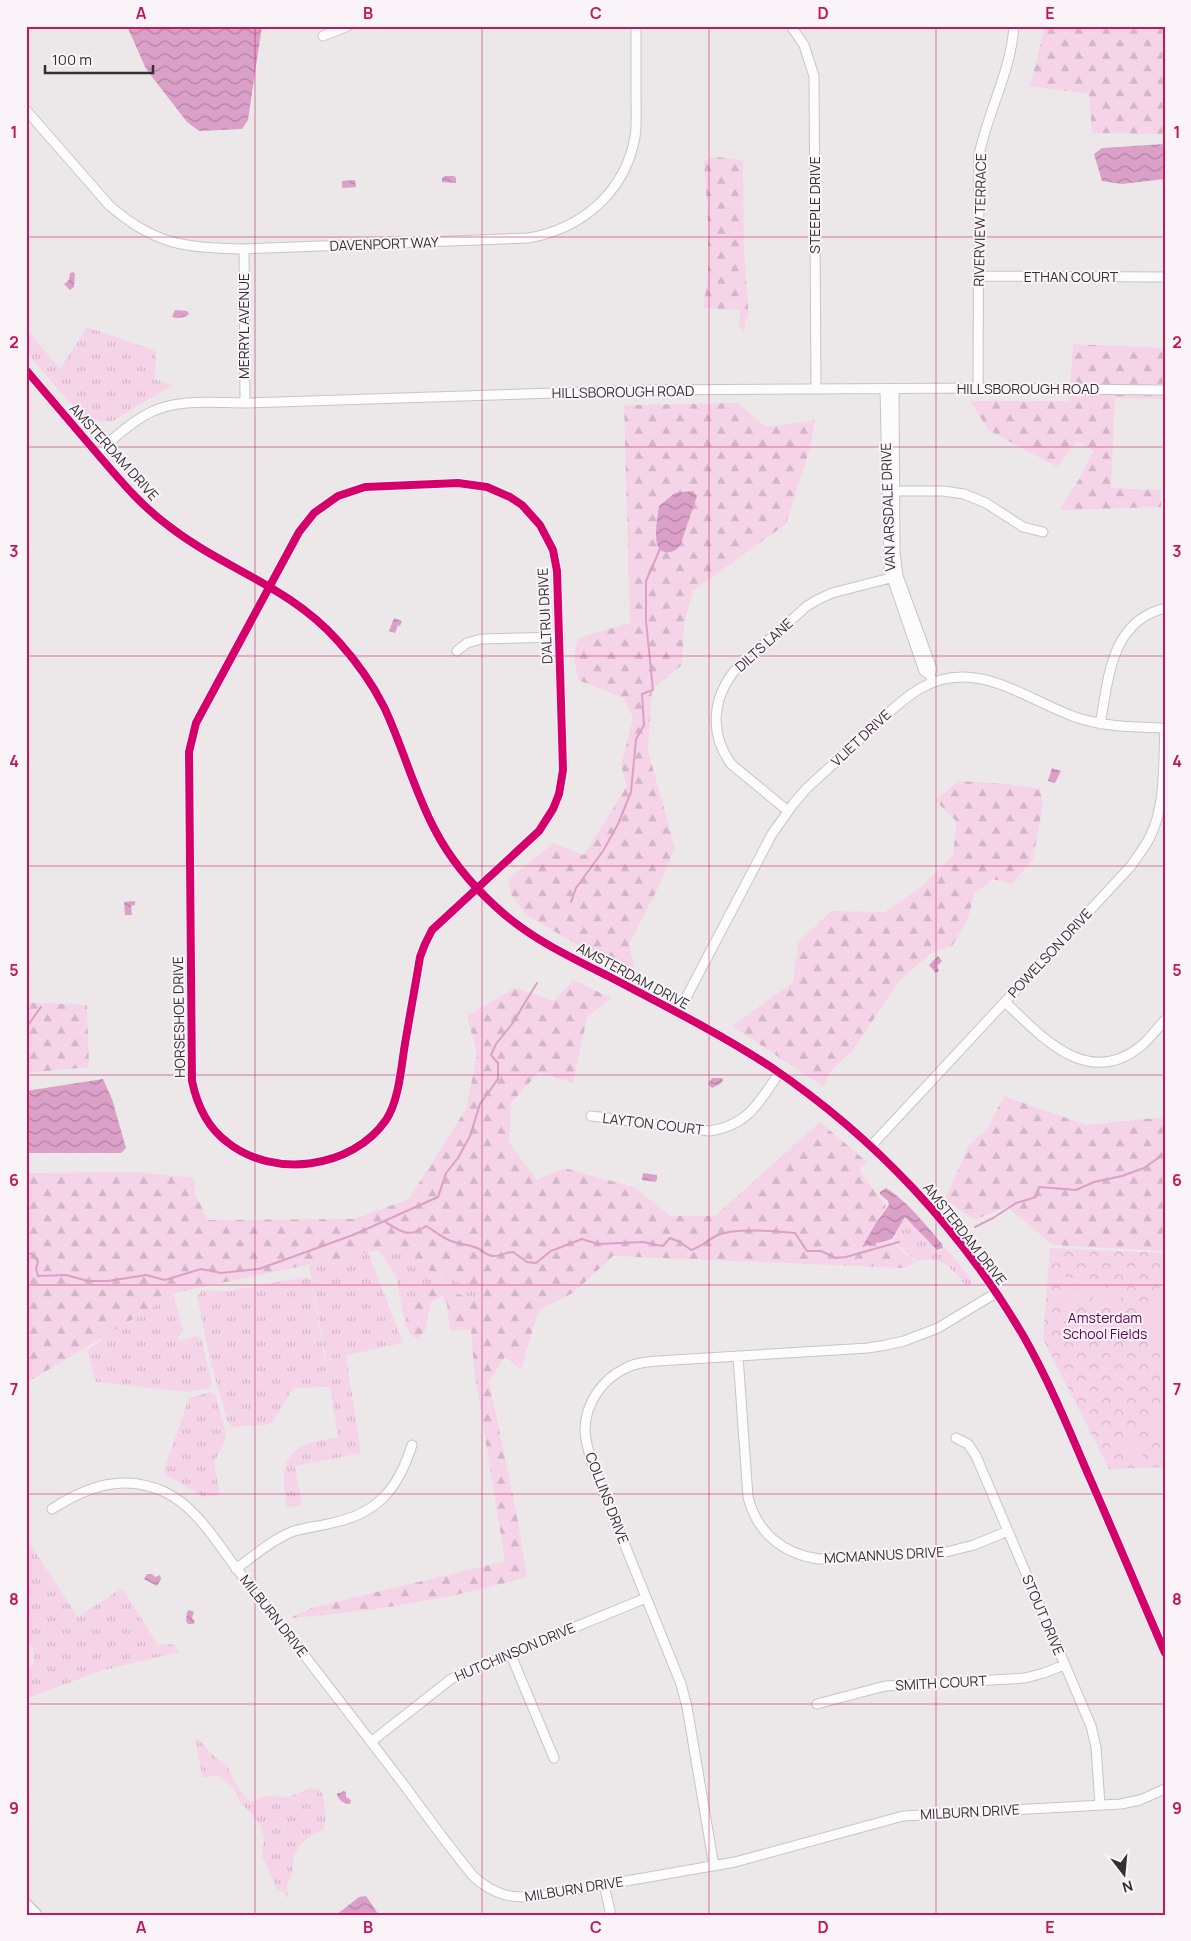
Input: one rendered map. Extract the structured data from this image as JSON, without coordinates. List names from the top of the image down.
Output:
{
  "streets": {
    "street": [
      "STEEPLE DRIVE",
      "RIVERVIEW TERRACE",
      "DAVENPORT WAY",
      "ETHAN COURT",
      "MERRYL AVENUE",
      "HILLSBOROUGH ROAD",
      "AMSTERDAM DRIVE",
      "VAN ARSDALE DRIVE",
      "D'ALTRUI DRIVE",
      "DILTS LANE",
      "VLIET DRIVE",
      "POWELSON DRIVE",
      "HORSESHOE DRIVE",
      "LAYTON COURT",
      "COLLINS DRIVE",
      "MCMANNUS DRIVE",
      "STOUT DRIVE",
      "MILBURN DRIVE",
      "HUTCHINSON DRIVE",
      "SMITH COURT"
    ]
  },
  "crossings": [
    ["STEEPLE DRIVE", "HILLSBOROUGH ROAD"],
    ["RIVERVIEW TERRACE", "ETHAN COURT"],
    ["RIVERVIEW TERRACE", "HILLSBOROUGH ROAD"],
    ["DAVENPORT WAY", "MERRYL AVENUE"],
    ["MERRYL AVENUE", "HILLSBOROUGH ROAD"],
    ["HILLSBOROUGH ROAD", "AMSTERDAM DRIVE"],
    ["HILLSBOROUGH ROAD", "VAN ARSDALE DRIVE"],
    ["AMSTERDAM DRIVE", "D'ALTRUI DRIVE"],
    ["AMSTERDAM DRIVE", "VLIET DRIVE"],
    ["AMSTERDAM DRIVE", "POWELSON DRIVE"],
    ["AMSTERDAM DRIVE", "HORSESHOE DRIVE"],
    ["AMSTERDAM DRIVE", "LAYTON COURT"],
    ["AMSTERDAM DRIVE", "COLLINS DRIVE"],
    ["VAN ARSDALE DRIVE", "DILTS LANE"],
    ["VAN ARSDALE DRIVE", "VLIET DRIVE"],
    ["D'ALTRUI DRIVE", "HORSESHOE DRIVE"],
    ["DILTS LANE", "VLIET DRIVE"],
    ["VLIET DRIVE", "POWELSON DRIVE"],
    ["COLLINS DRIVE", "MCMANNUS DRIVE"],
    ["COLLINS DRIVE", "MILBURN DRIVE"],
    ["COLLINS DRIVE", "HUTCHINSON DRIVE"],
    ["MCMANNUS DRIVE", "STOUT DRIVE"],
    ["STOUT DRIVE", "MILBURN DRIVE"],
    ["STOUT DRIVE", "SMITH COURT"],
    ["MILBURN DRIVE", "HUTCHINSON DRIVE"]
  ],
  "parks": ["Amsterdam School Fields"],
  "scale_bar": "100 m",
  "north": "bottom",
  "grid": {
    "columns": [
      "A",
      "B",
      "C",
      "D",
      "E"
    ],
    "rows": [
      "1",
      "2",
      "3",
      "4",
      "5",
      "6",
      "7",
      "8",
      "9"
    ]
  }
}
